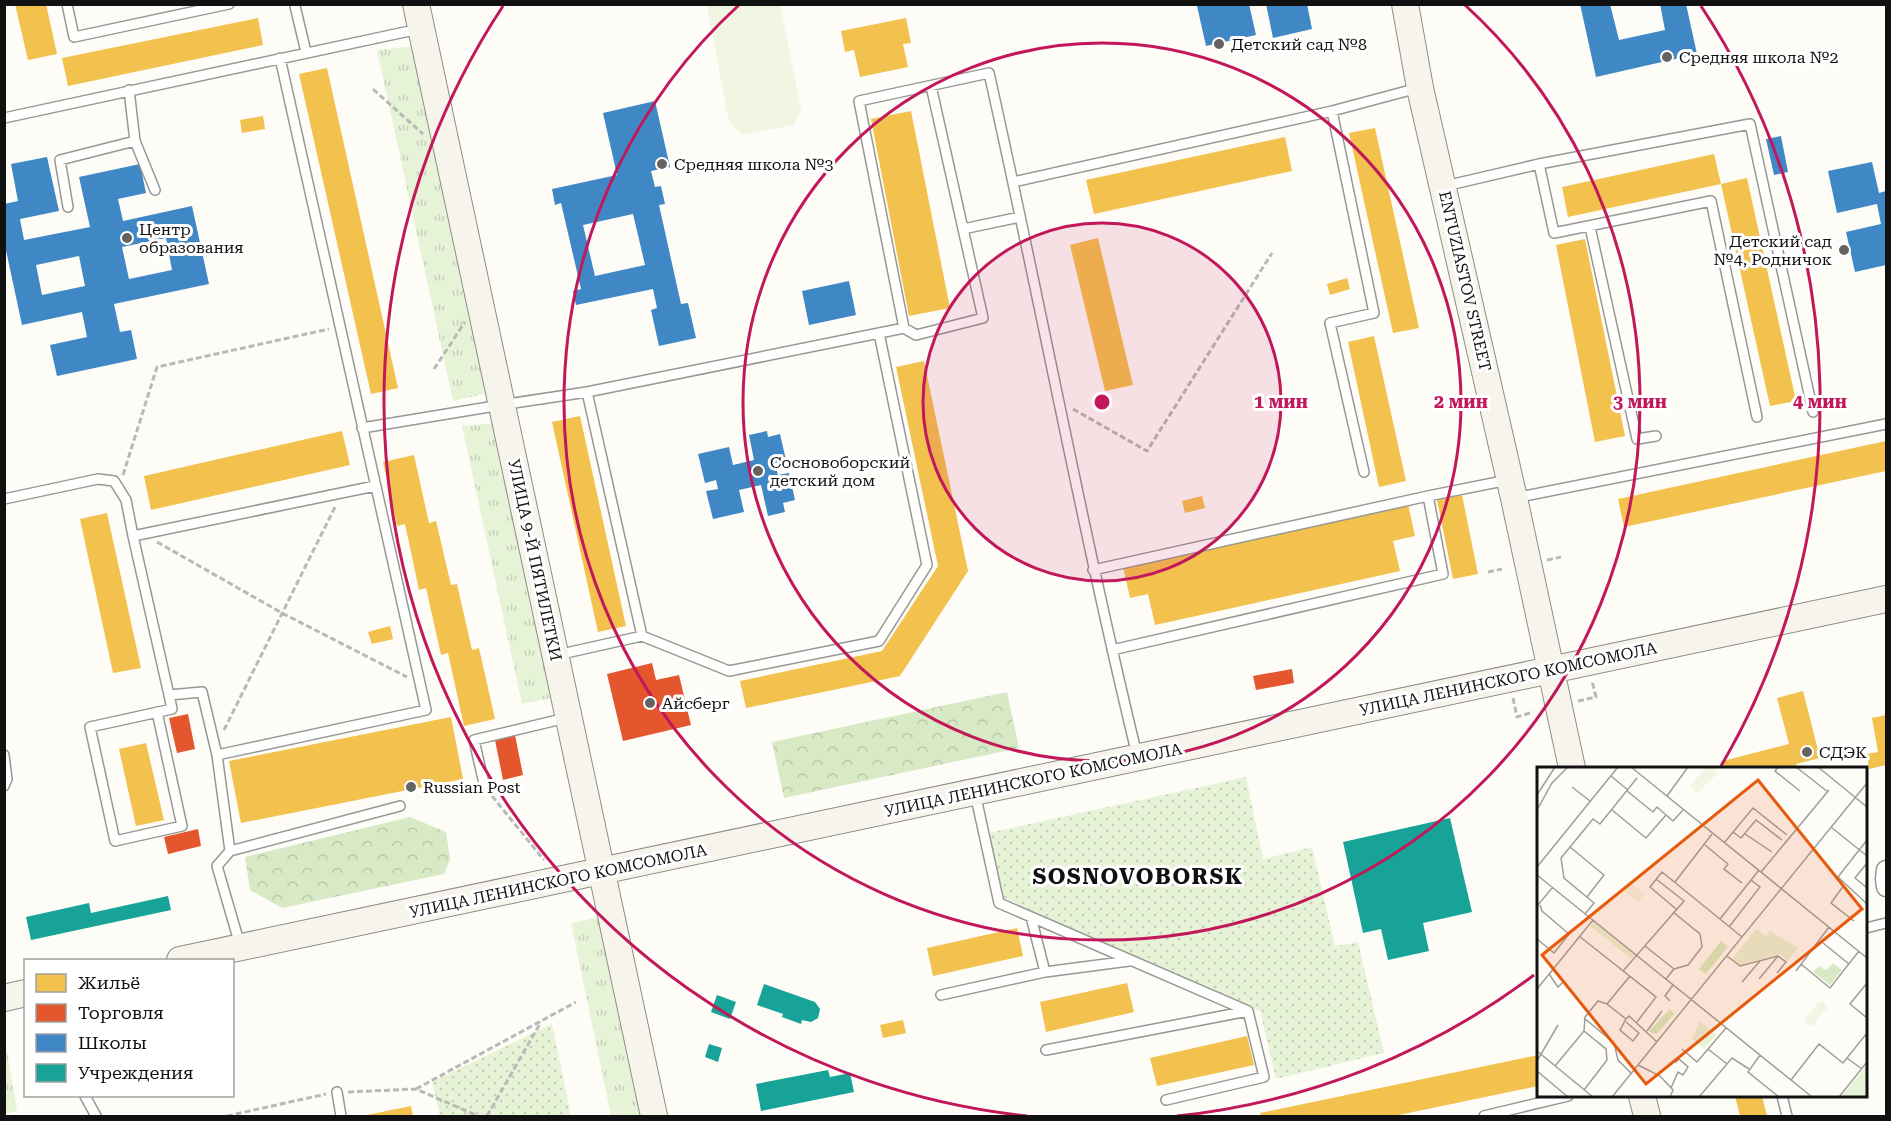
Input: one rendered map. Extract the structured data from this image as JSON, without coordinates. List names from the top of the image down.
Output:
{
  "streets": {
    "street": ["ENTUZIASTOV STREET", "УЛИЦА 9-Й ПЯТИЛЕТКИ", "УЛИЦА ЛЕНИНСКОГО КОМСОМОЛА"]
  },
  "crossings": [
    ["ENTUZIASTOV STREET", "УЛИЦА ЛЕНИНСКОГО КОМСОМОЛА"],
    ["УЛИЦА 9-Й ПЯТИЛЕТКИ", "УЛИЦА ЛЕНИНСКОГО КОМСОМОЛА"]
  ],
  "districts": ["SOSNOVOBORSK"],
  "places": [
    "Детский сад №8",
    "Средняя школа №2",
    "Средняя школа №3",
    "Центр образования",
    "Детский сад №4, Родничок",
    "Сосновоборский детский дом",
    "Айсберг",
    "СДЭК",
    "Russian Post"
  ],
  "legend": [
    "Жильё",
    "Торговля",
    "Школы",
    "Учреждения"
  ],
  "rings": [
    "1 мин",
    "2 мин",
    "3 мин",
    "4 мин"
  ]
}
